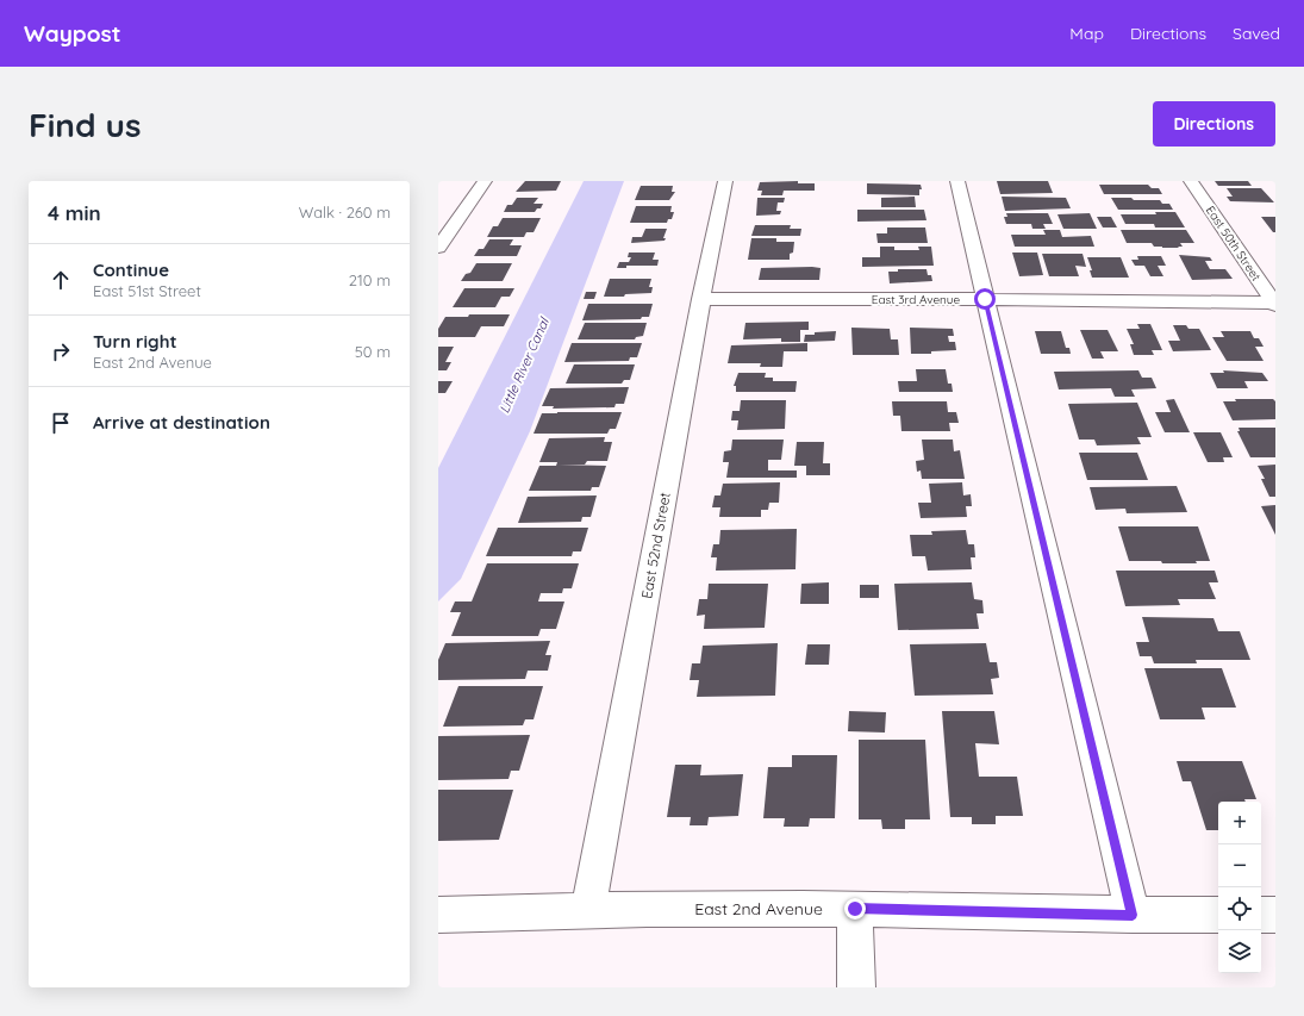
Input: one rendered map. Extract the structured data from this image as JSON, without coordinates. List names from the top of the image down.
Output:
{
  "streets": {
    "street": [
      "East 50th Street",
      "East 3rd Avenue",
      "East 52nd Street",
      "East 2nd Avenue"
    ]
  },
  "crossings": [
    ["East 50th Street", "East 3rd Avenue"],
    ["East 3rd Avenue", "East 52nd Street"],
    ["East 52nd Street", "East 2nd Avenue"]
  ],
  "water": ["Little River Canal"],
  "page": {
    "header": "Waypost",
    "nav": ["Map", "Directions", "Saved"],
    "buttons": "Directions",
    "title": "Find us",
    "heading": ["4 min", "Walk · 260 m"],
    "list": [
      ["Continue", "East 51st Street", "210 m"],
      ["Turn right", "East 2nd Avenue", "50 m"],
      "Arrive at destination"
    ],
    "map_buttons": ["+", "−"]
  }
}
